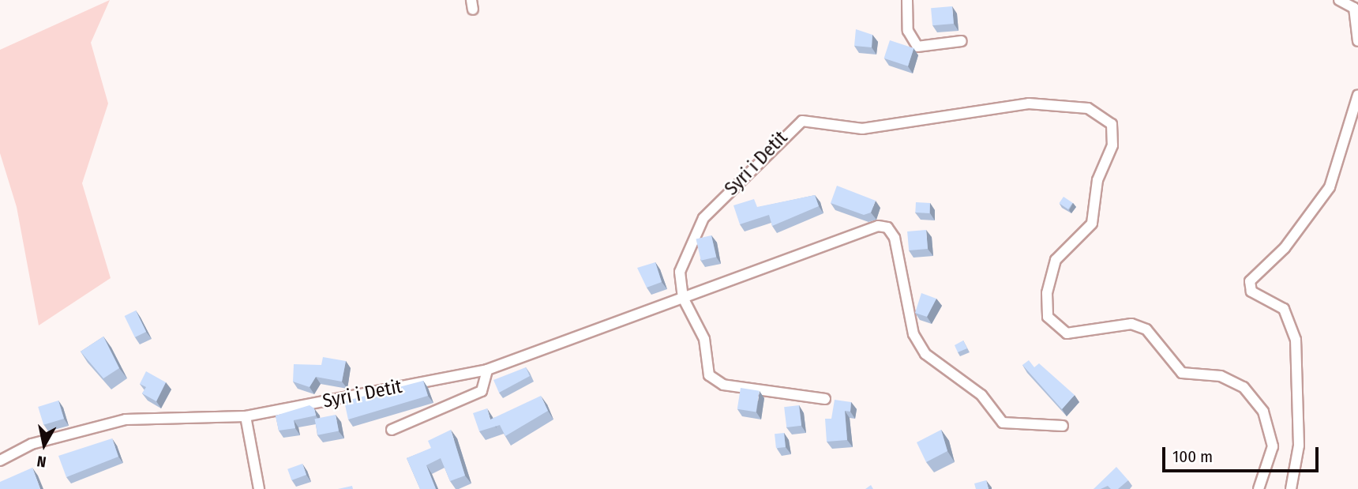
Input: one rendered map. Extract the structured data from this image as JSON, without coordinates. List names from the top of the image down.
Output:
{
  "streets": {
    "street": ["Syri i Detit"]
  },
  "scale_bar": "100 m",
  "north": "bottom"
}
